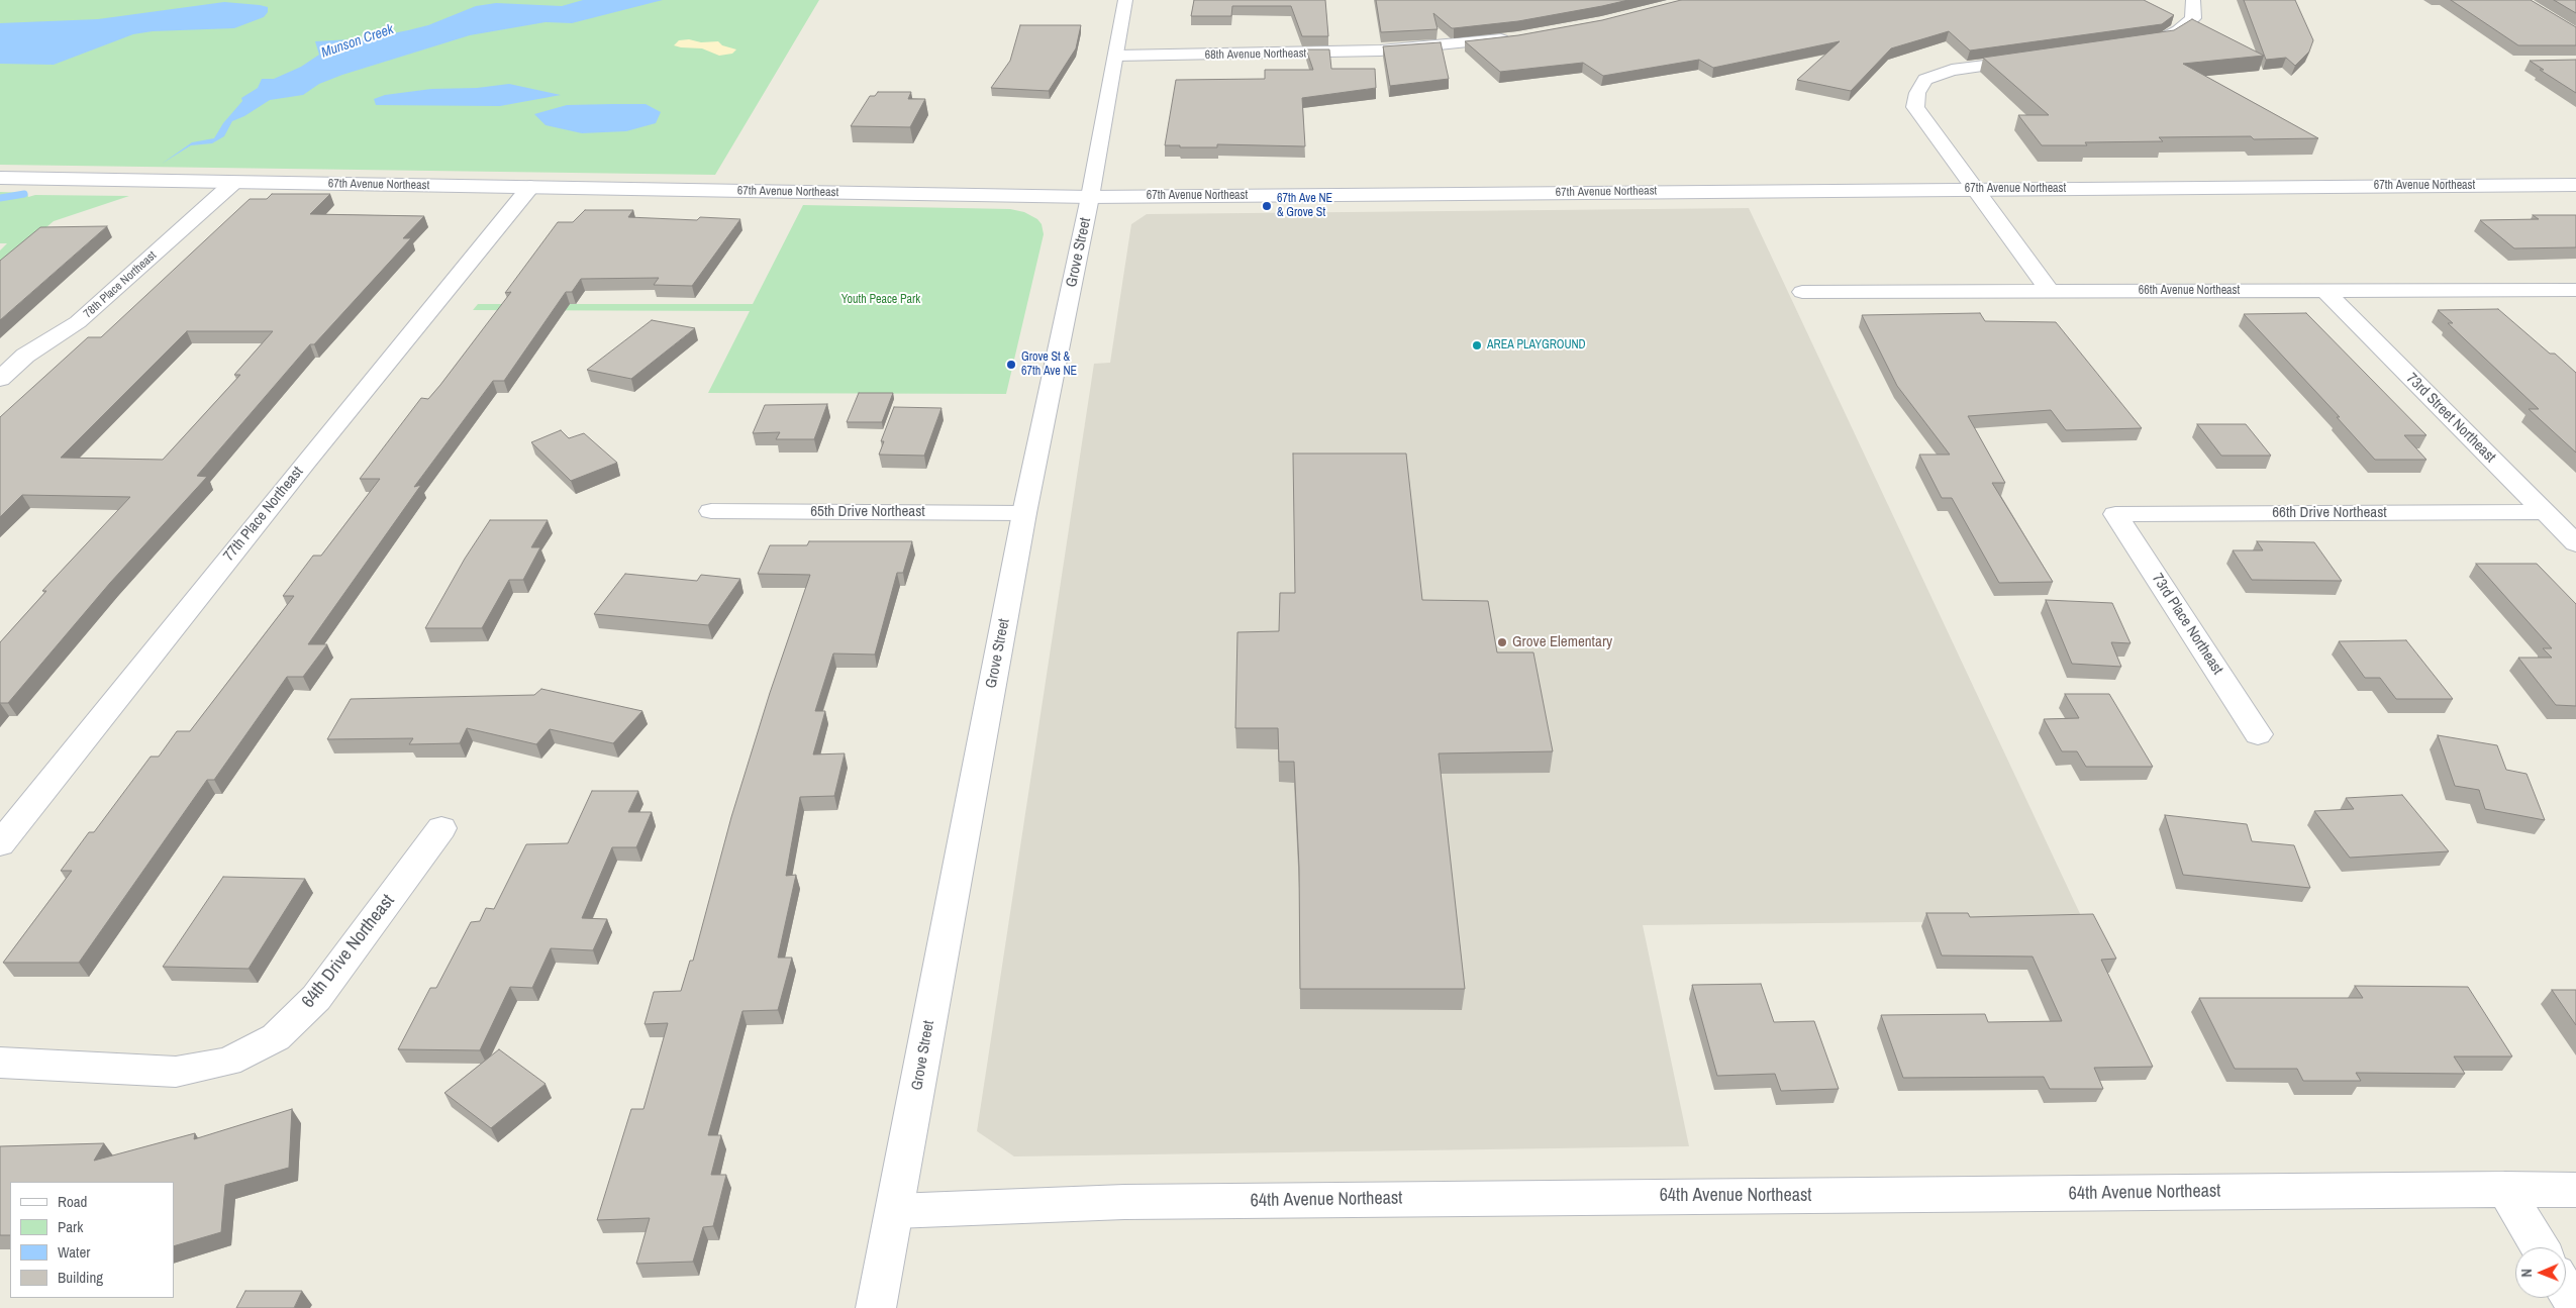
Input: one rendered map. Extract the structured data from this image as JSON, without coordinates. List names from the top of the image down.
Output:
{
  "streets": {
    "street": [
      "68th Avenue Northeast",
      "67th Avenue Northeast",
      "Grove Street",
      "78th Place Northeast",
      "66th Avenue Northeast",
      "73rd Street Northeast",
      "65th Drive Northeast",
      "66th Drive Northeast",
      "77th Place Northeast",
      "73rd Place Northeast",
      "64th Drive Northeast",
      "64th Avenue Northeast"
    ]
  },
  "crossings": [
    ["68th Avenue Northeast", "Grove Street"],
    ["67th Avenue Northeast", "Grove Street"],
    ["67th Avenue Northeast", "78th Place Northeast"],
    ["67th Avenue Northeast", "77th Place Northeast"],
    ["Grove Street", "65th Drive Northeast"],
    ["Grove Street", "64th Avenue Northeast"],
    ["66th Avenue Northeast", "73rd Street Northeast"],
    ["73rd Street Northeast", "66th Drive Northeast"],
    ["66th Drive Northeast", "73rd Place Northeast"]
  ],
  "water": ["Munson Creek"],
  "parks": ["Youth Peace Park"],
  "places": [
    "67th Ave NE & Grove St",
    "AREA PLAYGROUND",
    "Grove St & 67th Ave NE",
    "Grove Elementary"
  ],
  "legend": [
    "Road",
    "Park",
    "Water",
    "Building"
  ],
  "north": "left"
}
